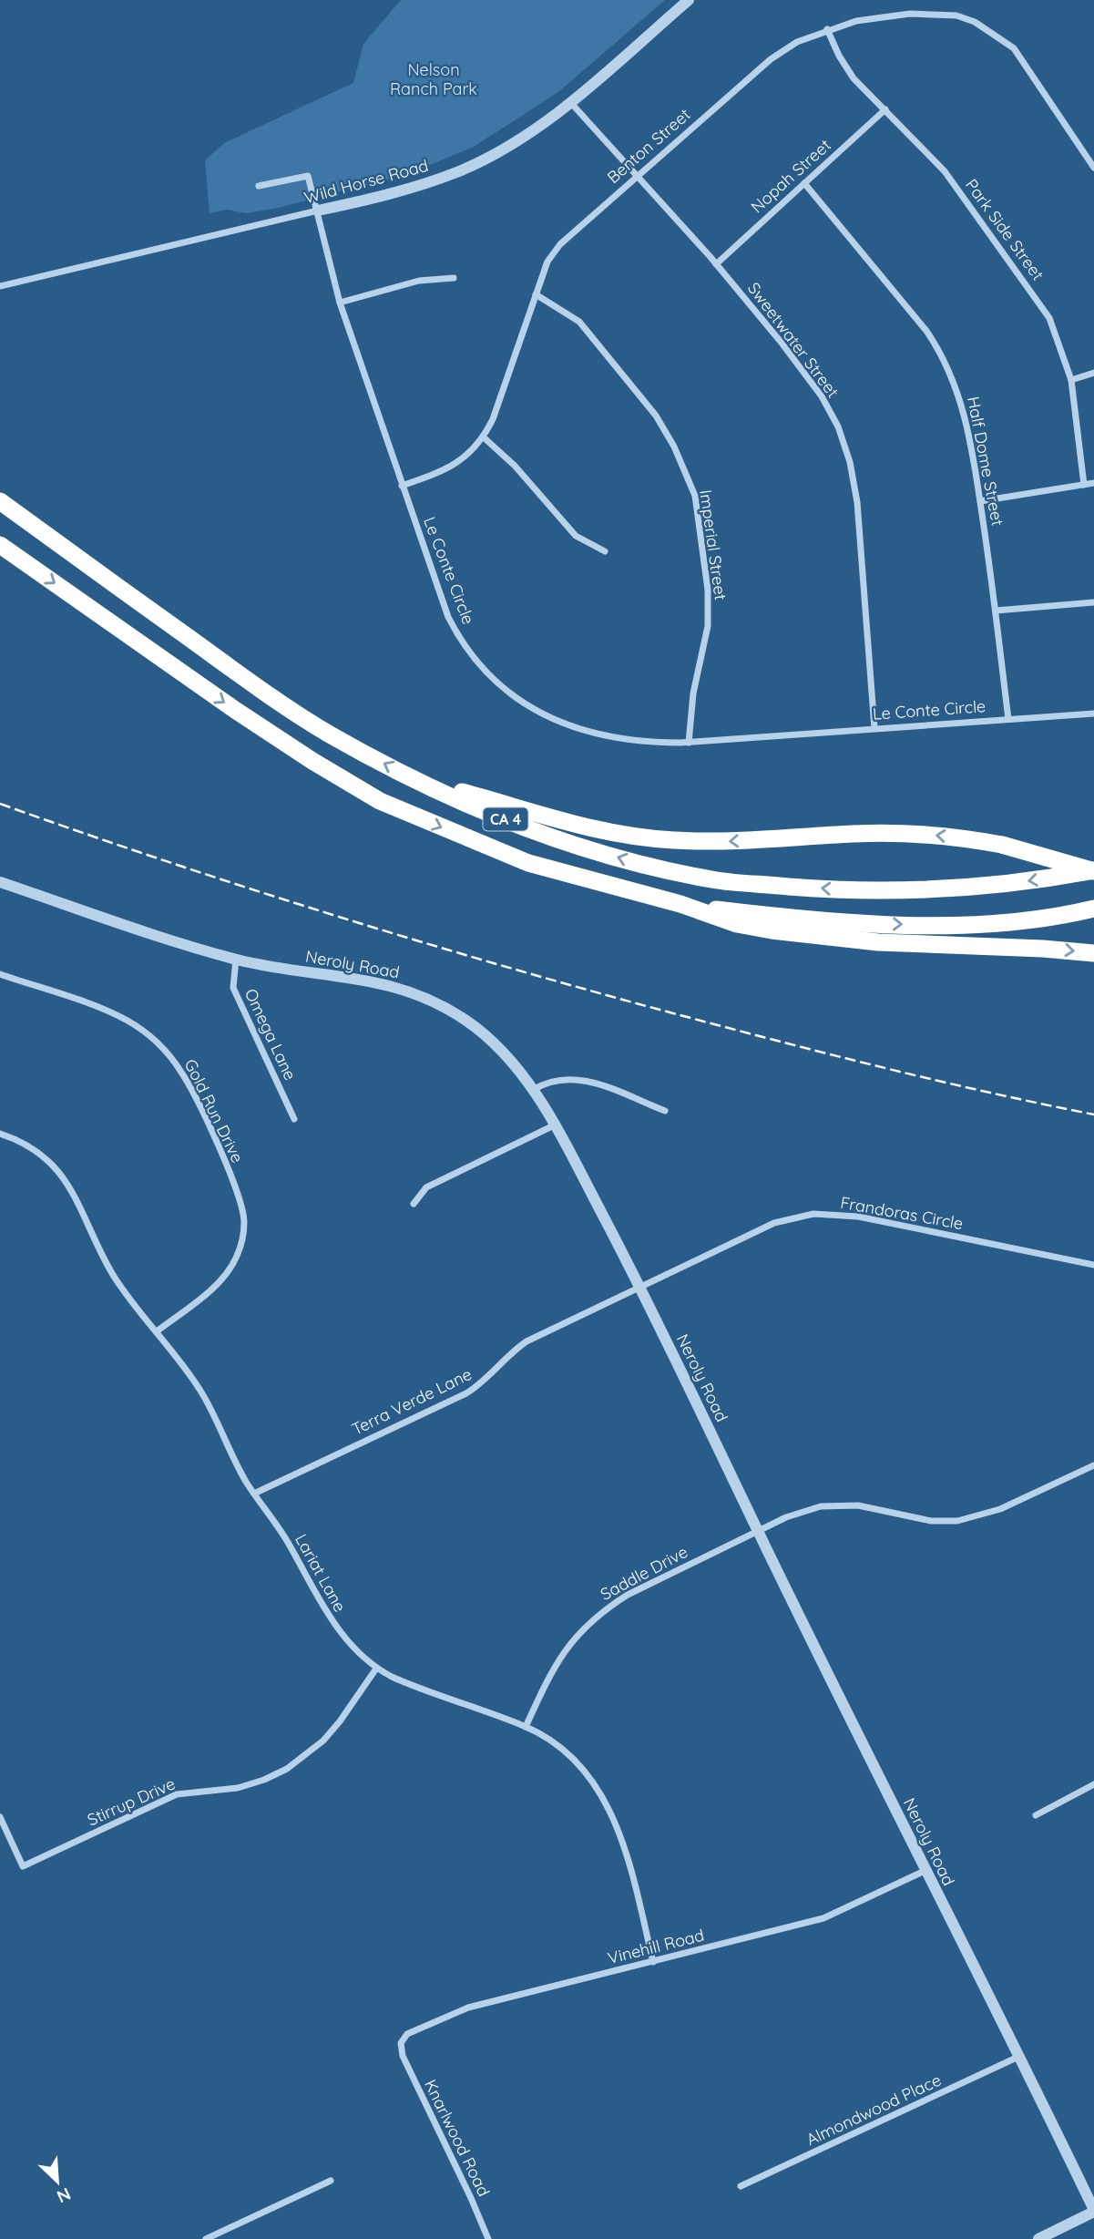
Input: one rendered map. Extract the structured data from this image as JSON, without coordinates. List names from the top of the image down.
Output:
{
  "streets": {
    "highway": ["CA 4"],
    "street": [
      "Benton Street",
      "Nopah Street",
      "Wild Horse Road",
      "Park Side Street",
      "Sweetwater Street",
      "Half Dome Street",
      "Imperial Street",
      "Le Conte Circle",
      "Neroly Road",
      "Omega Lane",
      "Gold Run Drive",
      "Frandoras Circle",
      "Terra Verde Lane",
      "Lariat Lane",
      "Saddle Drive",
      "Stirrup Drive",
      "Vinehill Road",
      "Almondwood Place",
      "Knarlwood Road"
    ]
  },
  "crossings": [
    ["Benton Street", "Park Side Street"],
    ["Benton Street", "Sweetwater Street"],
    ["Benton Street", "Imperial Street"],
    ["Benton Street", "Le Conte Circle"],
    ["Nopah Street", "Park Side Street"],
    ["Nopah Street", "Sweetwater Street"],
    ["Nopah Street", "Half Dome Street"],
    ["Wild Horse Road", "Sweetwater Street"],
    ["Wild Horse Road", "Le Conte Circle"],
    ["Sweetwater Street", "Le Conte Circle"],
    ["Half Dome Street", "Le Conte Circle"],
    ["Imperial Street", "Le Conte Circle"],
    ["Neroly Road", "Omega Lane"],
    ["Neroly Road", "Frandoras Circle"],
    ["Neroly Road", "Terra Verde Lane"],
    ["Neroly Road", "Saddle Drive"],
    ["Neroly Road", "Vinehill Road"],
    ["Neroly Road", "Almondwood Place"],
    ["Gold Run Drive", "Lariat Lane"],
    ["Frandoras Circle", "Terra Verde Lane"],
    ["Terra Verde Lane", "Lariat Lane"],
    ["Lariat Lane", "Saddle Drive"],
    ["Lariat Lane", "Stirrup Drive"],
    ["Lariat Lane", "Vinehill Road"],
    ["Vinehill Road", "Knarlwood Road"]
  ],
  "parks": ["Nelson Ranch Park"],
  "north": "bottom right"
}
